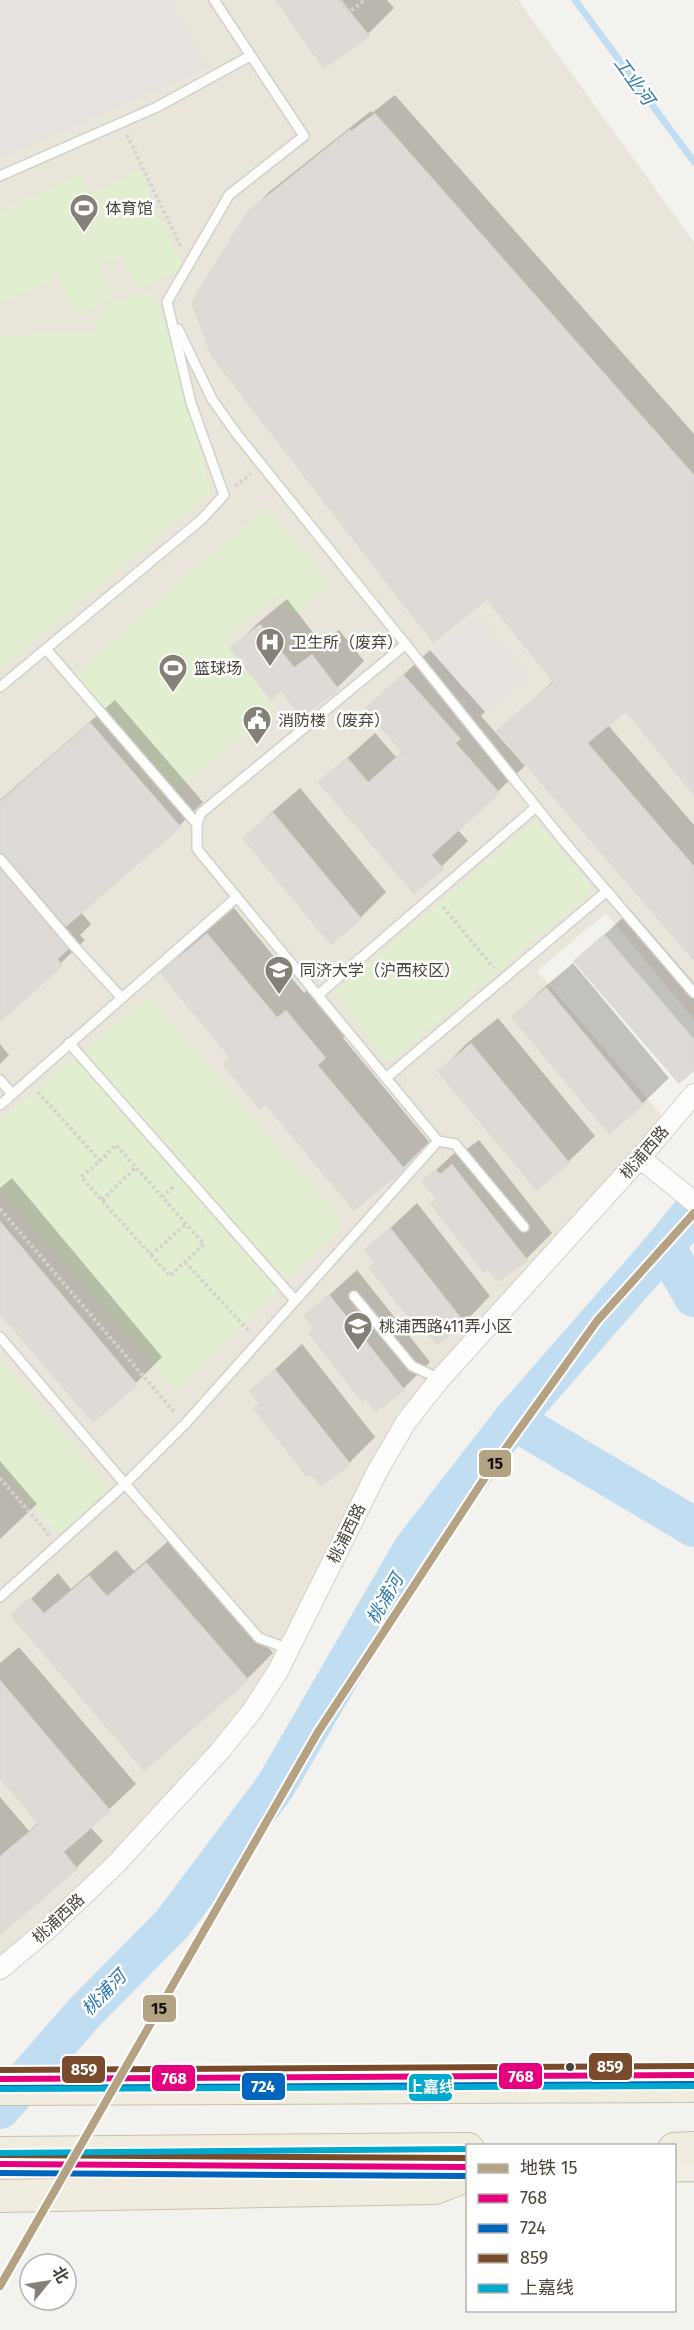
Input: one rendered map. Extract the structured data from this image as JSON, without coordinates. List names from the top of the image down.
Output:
{
  "streets": {
    "street": ["桃浦西路"]
  },
  "water": ["工业河", "桃浦河"],
  "places": {
    "sports": ["体育馆", "篮球场"],
    "hospital": ["卫生所（废弃）"],
    "public building": ["消防楼（废弃）"],
    "school or university": ["同济大学（沪西校区）", "桃浦西路411弄小区"]
  },
  "lines": [
    "metro line 15",
    "transit line 859",
    "transit line 768",
    "transit line 724",
    "transit line 上嘉线"
  ],
  "legend": [
    "地铁 15",
    "768",
    "724",
    "859",
    "上嘉线"
  ],
  "north": "top right"
}
